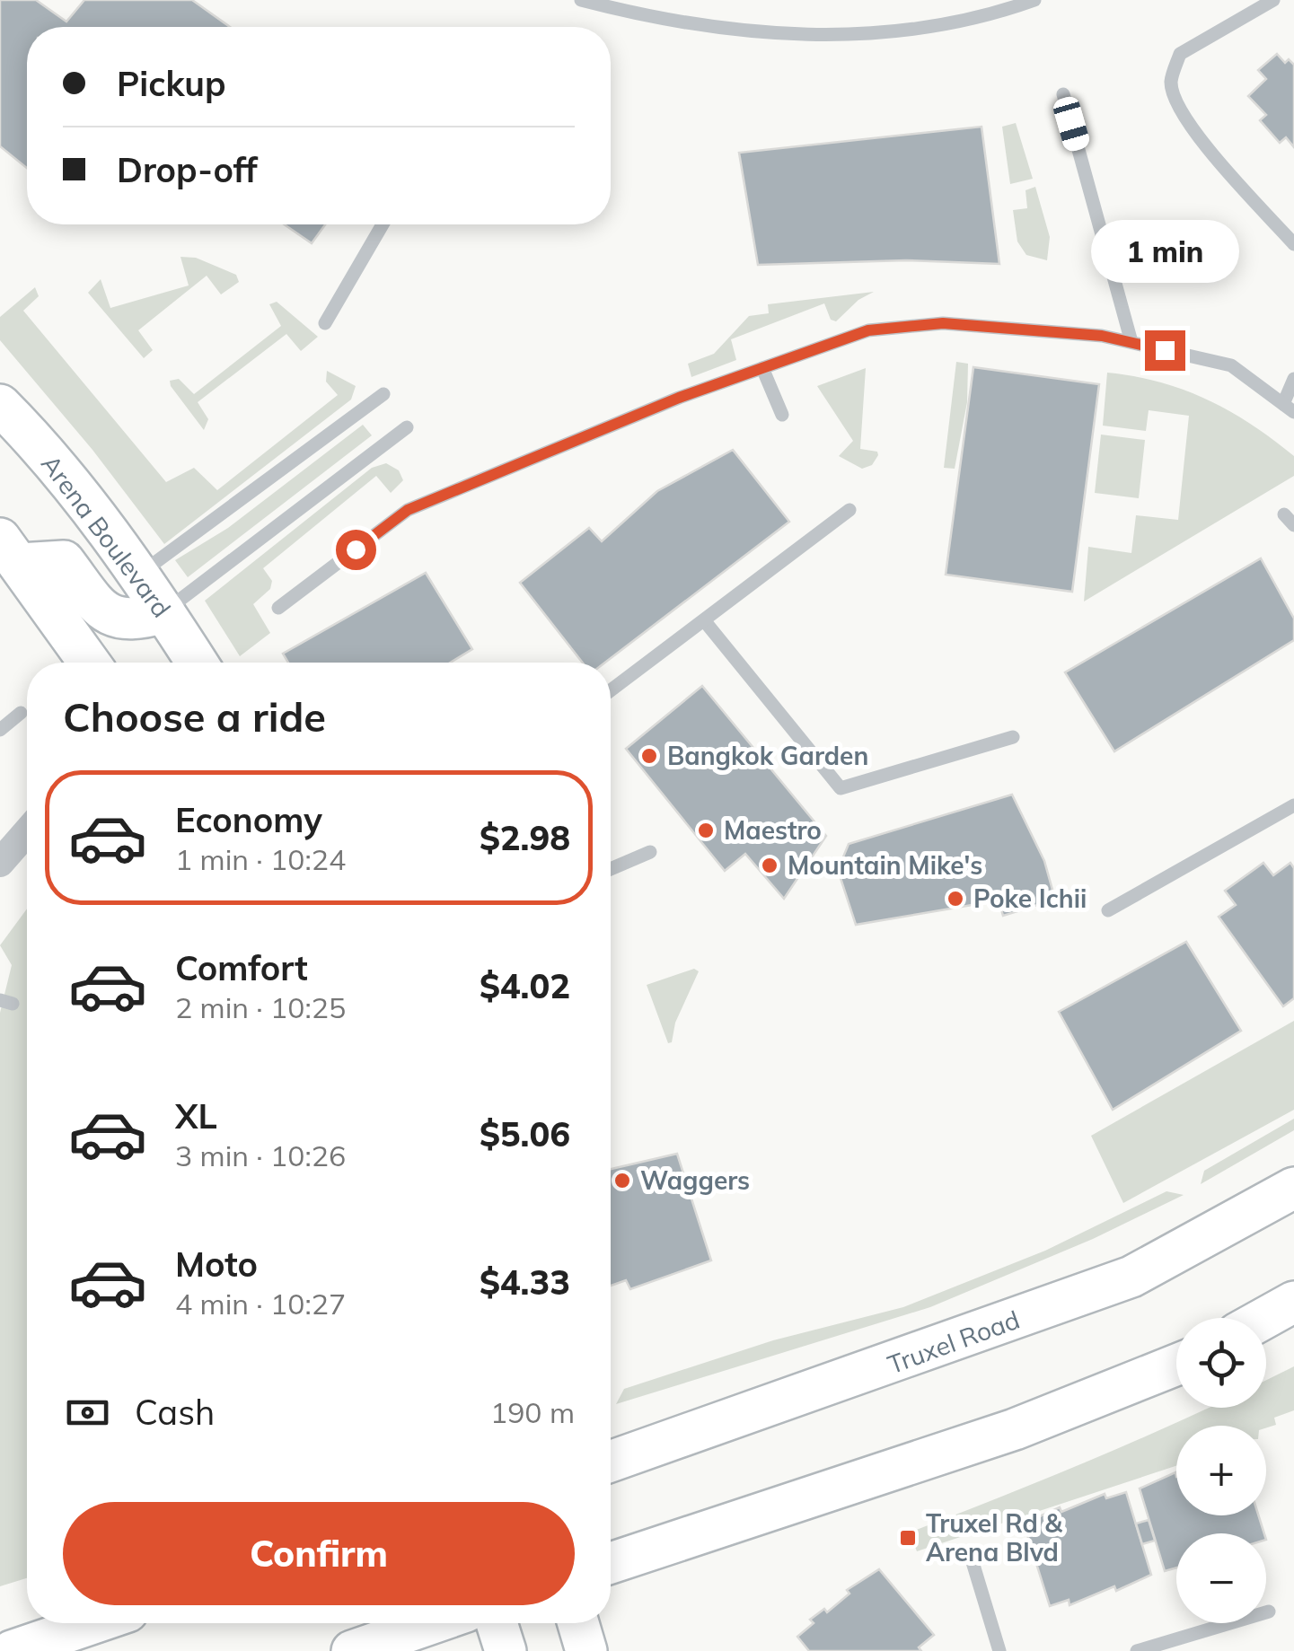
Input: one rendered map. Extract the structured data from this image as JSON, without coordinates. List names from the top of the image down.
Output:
{
  "streets": {
    "main road": ["Arena Boulevard", "Truxel Road"]
  },
  "places": {
    "other": [
      "Bangkok Garden",
      "Maestro",
      "Mountain Mike's",
      "Poke Ichii",
      "Waggers"
    ],
    "transit": ["Truxel Rd & Arena Blvd"]
  },
  "page": {
    "banner": ["Pickup", "Drop-off"],
    "bubble": "1 min",
    "heading": "Choose a ride",
    "list": [
      {
        "name": "Economy",
        "note": "1 min · 10:24",
        "value": "$2.98"
      },
      {
        "name": "Comfort",
        "note": "2 min · 10:25",
        "value": "$4.02"
      },
      {
        "name": "XL",
        "note": "3 min · 10:26",
        "value": "$5.06"
      },
      {
        "name": "Moto",
        "note": "4 min · 10:27",
        "value": "$4.33"
      }
    ],
    "map_buttons": ["+", "−"],
    "pay": ["Cash", "190 m"],
    "buttons": "Confirm"
  }
}
